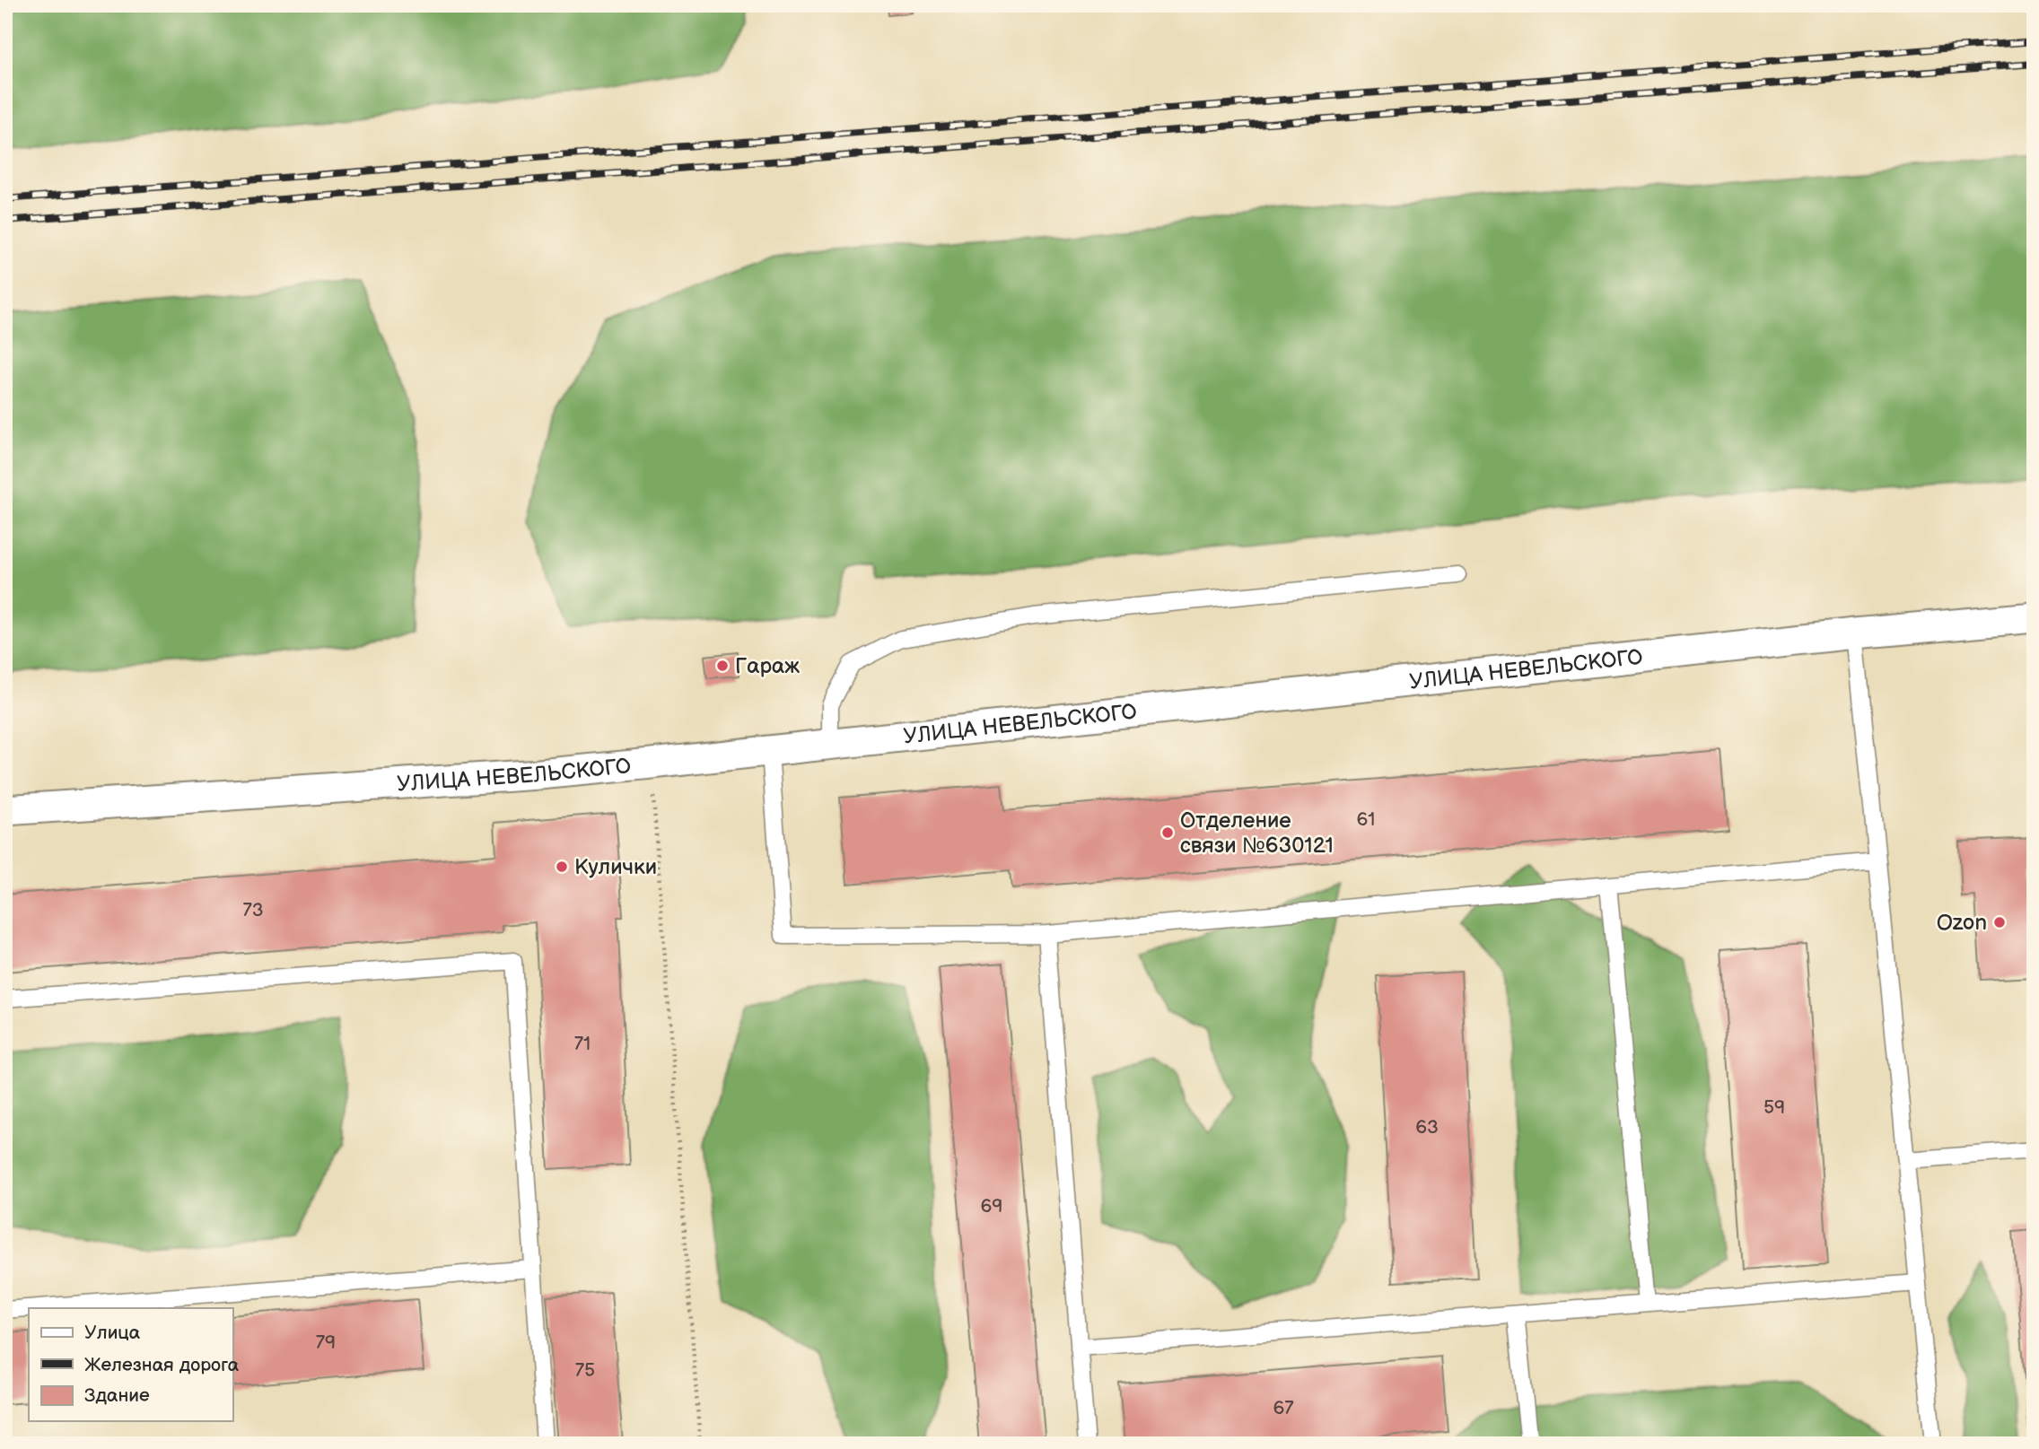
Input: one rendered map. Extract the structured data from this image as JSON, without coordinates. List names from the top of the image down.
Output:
{
  "streets": {
    "street": ["УЛИЦА НЕВЕЛЬСКОГО"]
  },
  "places": [
    "Гараж",
    "Отделение связи №630121",
    "Кулички",
    "Ozon"
  ],
  "house_numbers": [
    "61",
    "73",
    "71",
    "59",
    "63",
    "69",
    "79",
    "75",
    "67"
  ],
  "legend": ["Улица", "Железная дорога", "Здание"]
}
